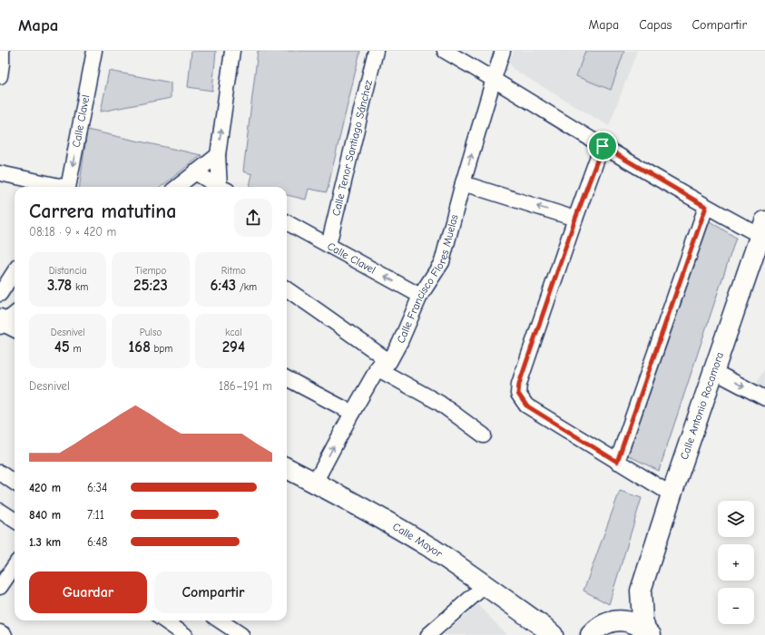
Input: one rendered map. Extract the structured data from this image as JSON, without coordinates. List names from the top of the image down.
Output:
{
  "streets": {
    "street": [
      "Calle Clavel",
      "Calle Tenor Santiago Sánchez",
      "Calle Francisco Flores Muelas",
      "Calle Antonio Rocamora",
      "Calle Mayor"
    ]
  },
  "crossings": [
    ["Calle Clavel", "Calle Tenor Santiago Sánchez"],
    ["Calle Clavel", "Calle Francisco Flores Muelas"]
  ],
  "page": {
    "header": "Mapa",
    "nav": ["Mapa", "Capas", "Compartir"],
    "heading": ["Carrera matutina", "08:18 · 9 × 420 m"],
    "stats": [
      ["Distancia", "3.78 km"],
      ["Tiempo", "25:23"],
      ["Ritmo", "6:43 /km"],
      ["Desnivel", "45 m"],
      ["Pulso", "168 bpm"],
      ["kcal", "294"]
    ],
    "chart": ["Desnivel", "186–191 m"],
    "list": [
      {
        "name": "420 m",
        "note": "6:34"
      },
      {
        "name": "840 m",
        "note": "7:11"
      },
      {
        "name": "1.3 km",
        "note": "6:48"
      }
    ],
    "map_buttons": ["+", "−"],
    "buttons": ["Guardar", "Compartir"]
  }
}
